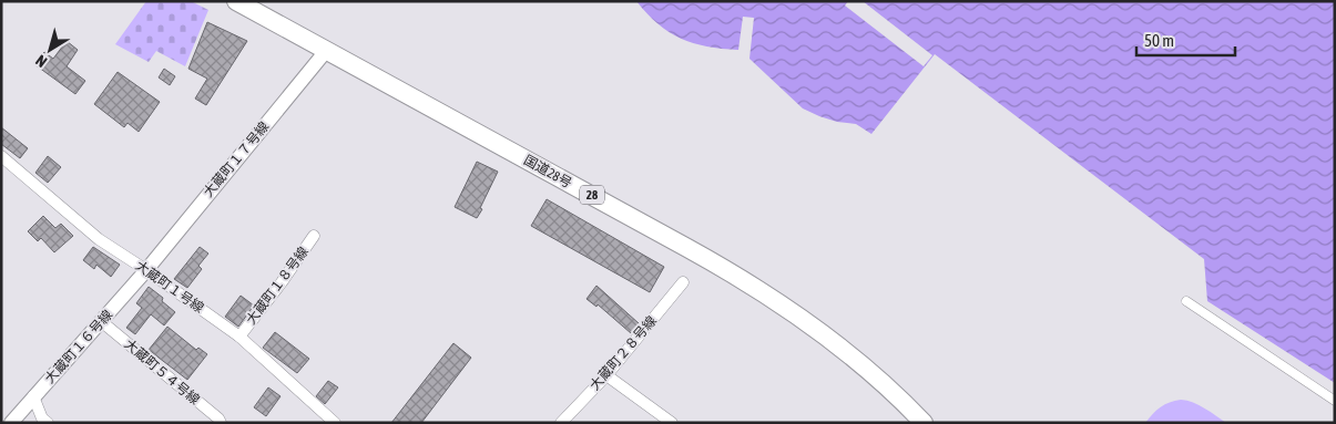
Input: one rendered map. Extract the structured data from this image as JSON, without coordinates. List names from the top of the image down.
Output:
{
  "streets": {
    "highway": ["国道28号", "28"],
    "street": [
      "大蔵町１７号線",
      "大蔵町１８号線",
      "大蔵町１号線",
      "大蔵町１６号線",
      "大蔵町２８号線",
      "大蔵町５４号線"
    ]
  },
  "crossings": [
    ["大蔵町１７号線", "国道28号"],
    ["大蔵町１７号線", "大蔵町１号線"],
    ["大蔵町１７号線", "大蔵町１６号線"],
    ["大蔵町１８号線", "大蔵町１号線"],
    ["大蔵町１号線", "大蔵町１６号線"],
    ["大蔵町１６号線", "大蔵町５４号線"]
  ],
  "scale_bar": "50 m",
  "north": "bottom left"
}
